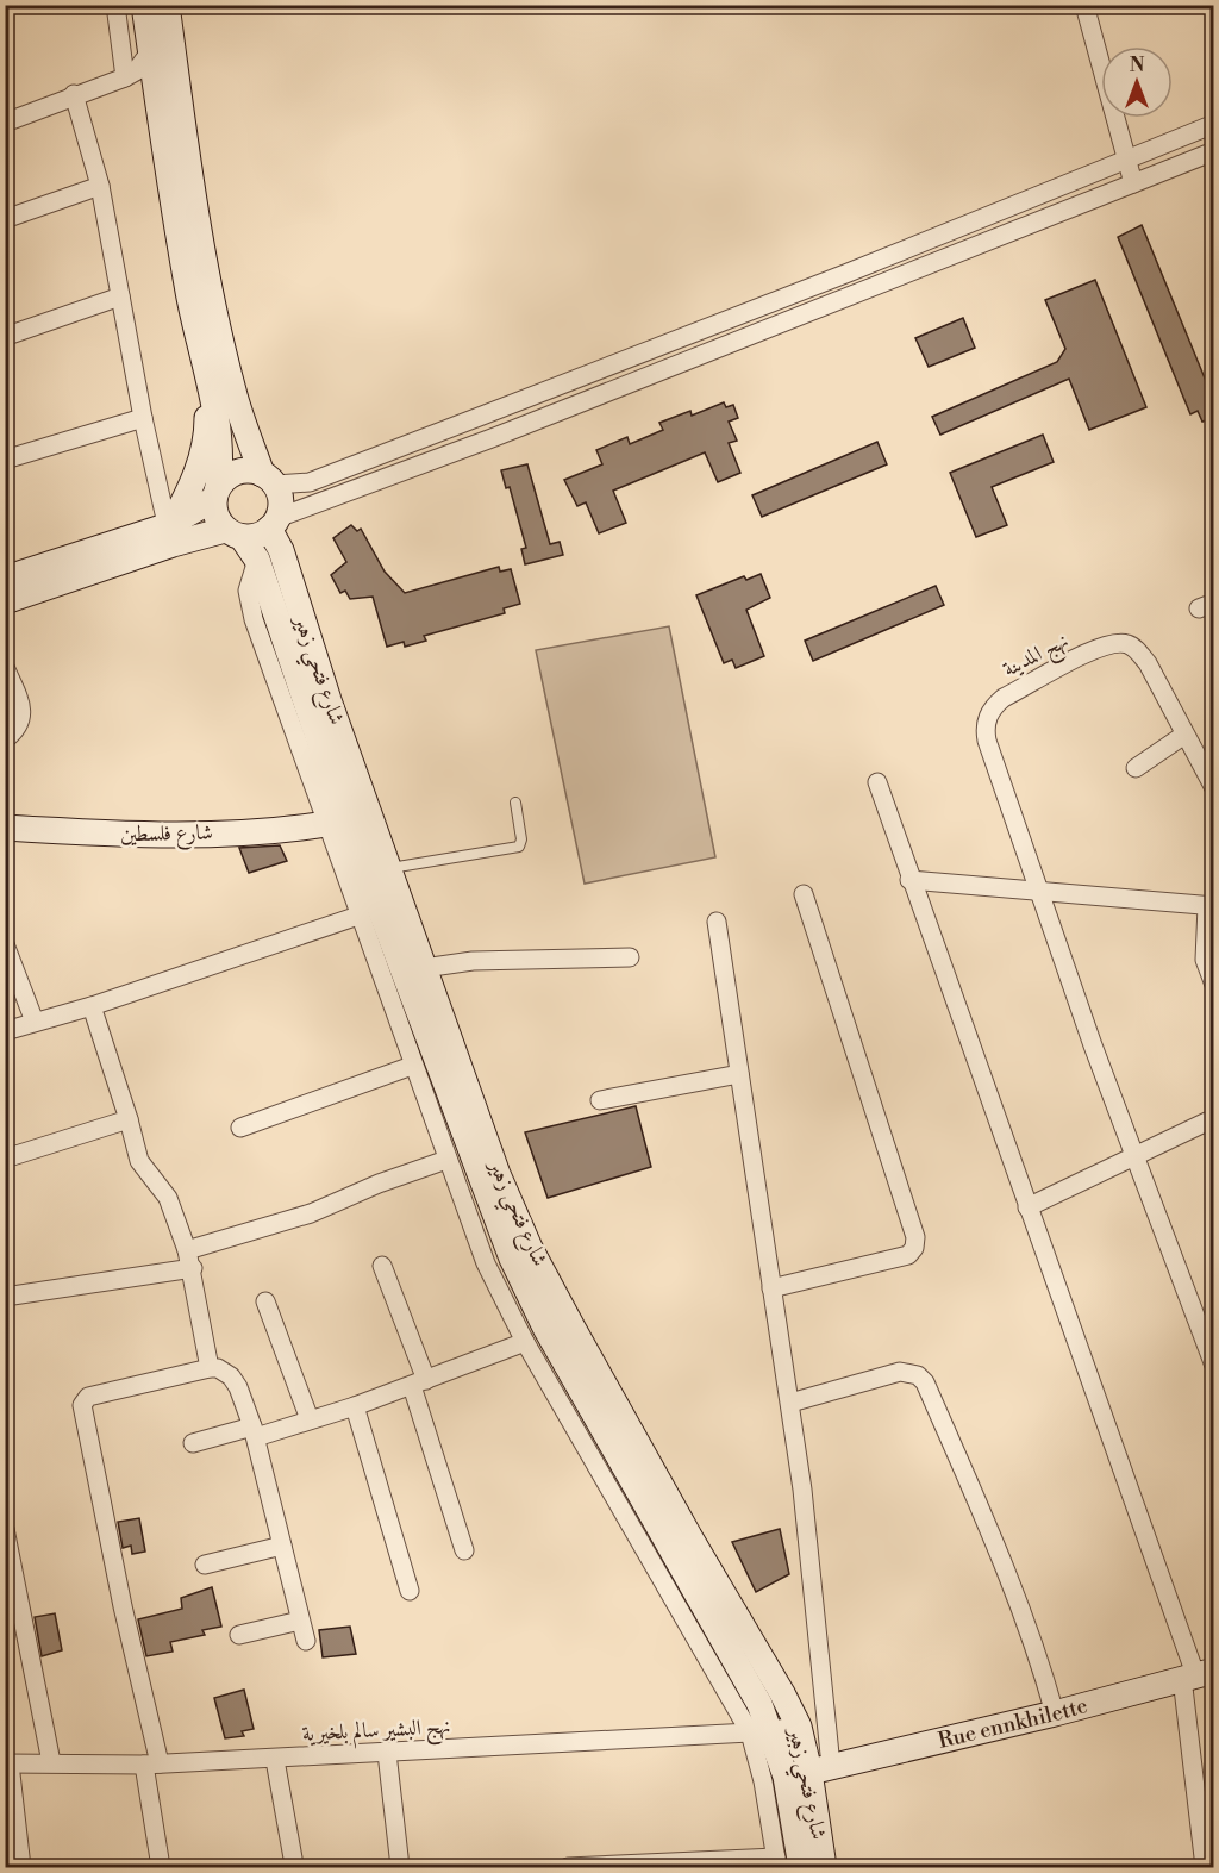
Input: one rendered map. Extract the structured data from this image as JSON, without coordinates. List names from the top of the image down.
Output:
{
  "streets": {
    "street": [
      "نهج المدينة",
      "شارع فتحي زهير",
      "شارع فلسطين",
      "Rue ennkhilette",
      "نهج البشير سالم بلخيرية"
    ]
  },
  "crossings": [
    ["شارع فتحي زهير", "شارع فلسطين"],
    ["شارع فتحي زهير", "Rue ennkhilette"],
    ["شارع فتحي زهير", "نهج البشير سالم بلخيرية"]
  ],
  "north": "top"
}
